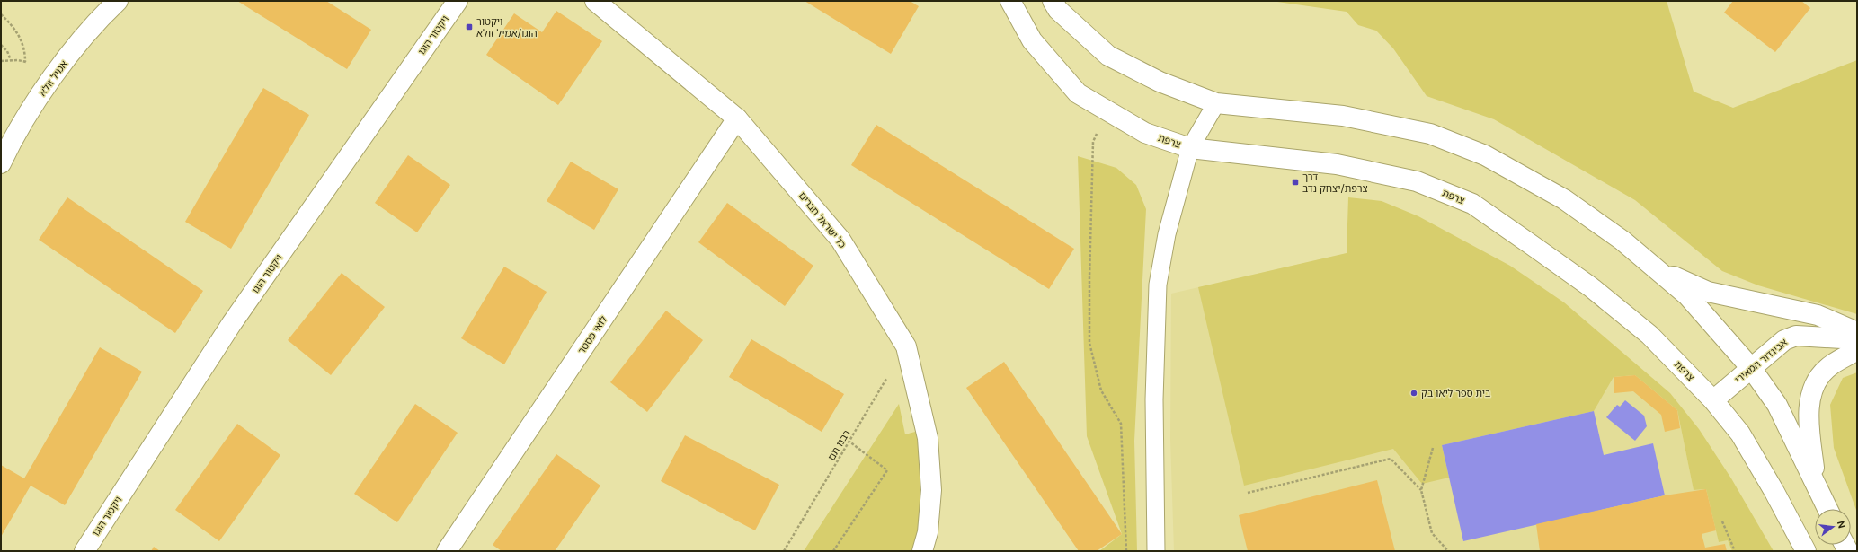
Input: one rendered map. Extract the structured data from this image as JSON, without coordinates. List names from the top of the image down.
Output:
{
  "streets": {
    "street": [
      "ויקטור הוגו",
      "אמיל זולא",
      "צרפת",
      "כל ישראל חברים",
      "לואי פסטר",
      "אביגדור המאירי"
    ],
    "path": ["רבנו תם"]
  },
  "crossings": [
    ["צרפת", "אביגדור המאירי"],
    ["כל ישראל חברים", "לואי פסטר"],
    ["כל ישראל חברים", "רבנו תם"]
  ],
  "places": {
    "transit": ["ויקטור הוגו/אמיל זולא", "דרך צרפת/יצחק נדב"],
    "other": ["בית ספר ליאו בק"]
  },
  "north": "right"
}
